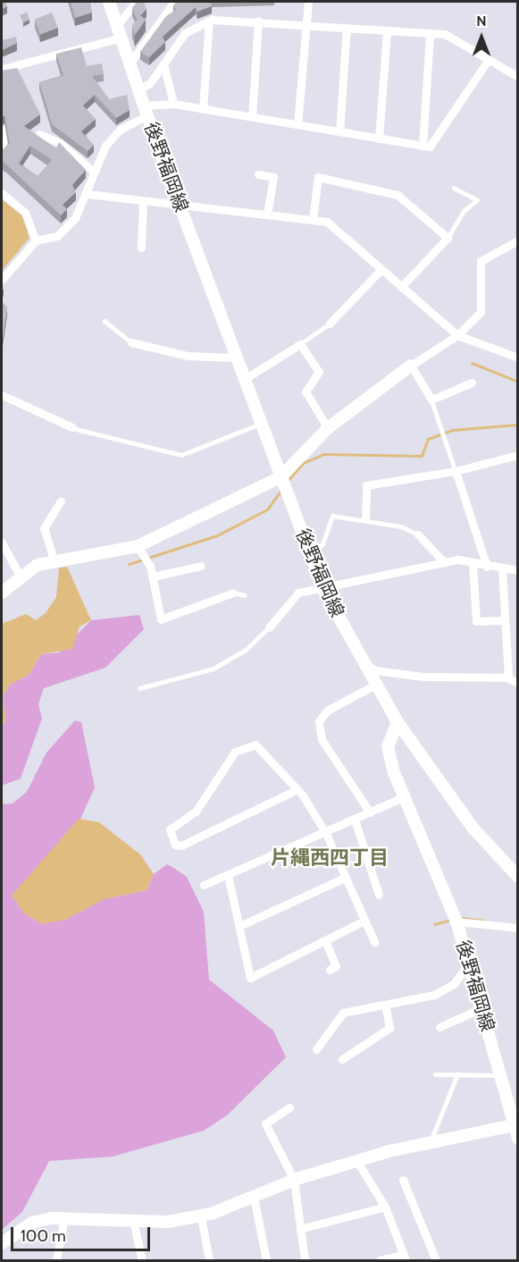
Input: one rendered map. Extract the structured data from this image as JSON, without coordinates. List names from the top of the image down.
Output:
{
  "streets": {
    "main road": ["後野福岡線"]
  },
  "districts": ["片縄西四丁目"],
  "scale_bar": "100 m",
  "north": "top"
}
